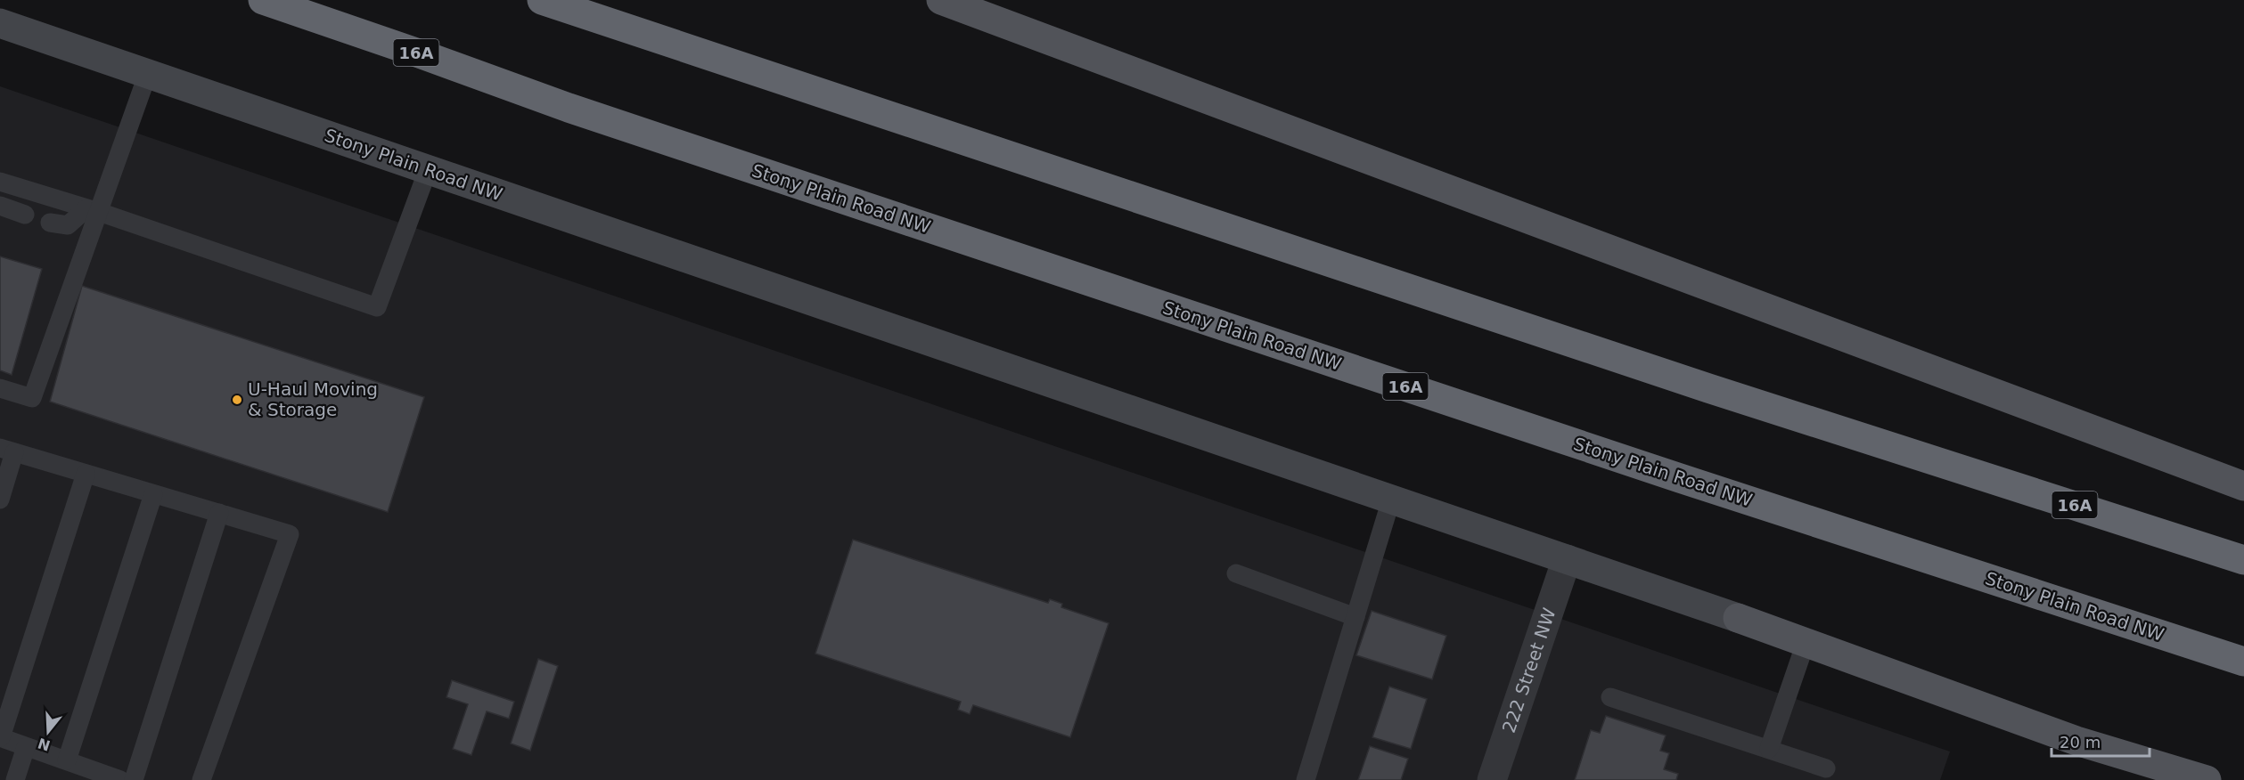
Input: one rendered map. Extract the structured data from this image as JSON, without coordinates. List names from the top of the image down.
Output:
{
  "streets": {
    "highway": ["16A", "Stony Plain Road NW"],
    "street": ["222 Street NW"]
  },
  "crossings": [
    ["Stony Plain Road NW", "222 Street NW"]
  ],
  "places": ["U-Haul Moving & Storage"],
  "scale_bar": "20 m",
  "north": "bottom"
}
